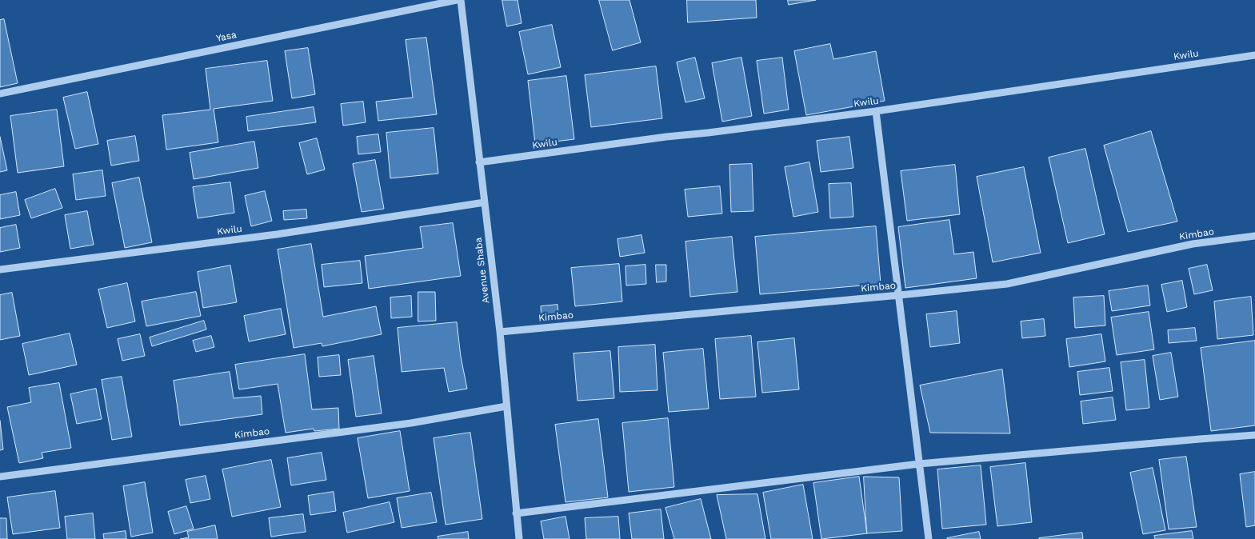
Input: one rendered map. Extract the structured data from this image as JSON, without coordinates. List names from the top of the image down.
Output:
{
  "streets": {
    "street": [
      "Yasa",
      "Kwilu",
      "Kimbao",
      "Avenue Shaba"
    ]
  },
  "crossings": [
    ["Kwilu", "Avenue Shaba"],
    ["Kimbao", "Avenue Shaba"]
  ]
}
